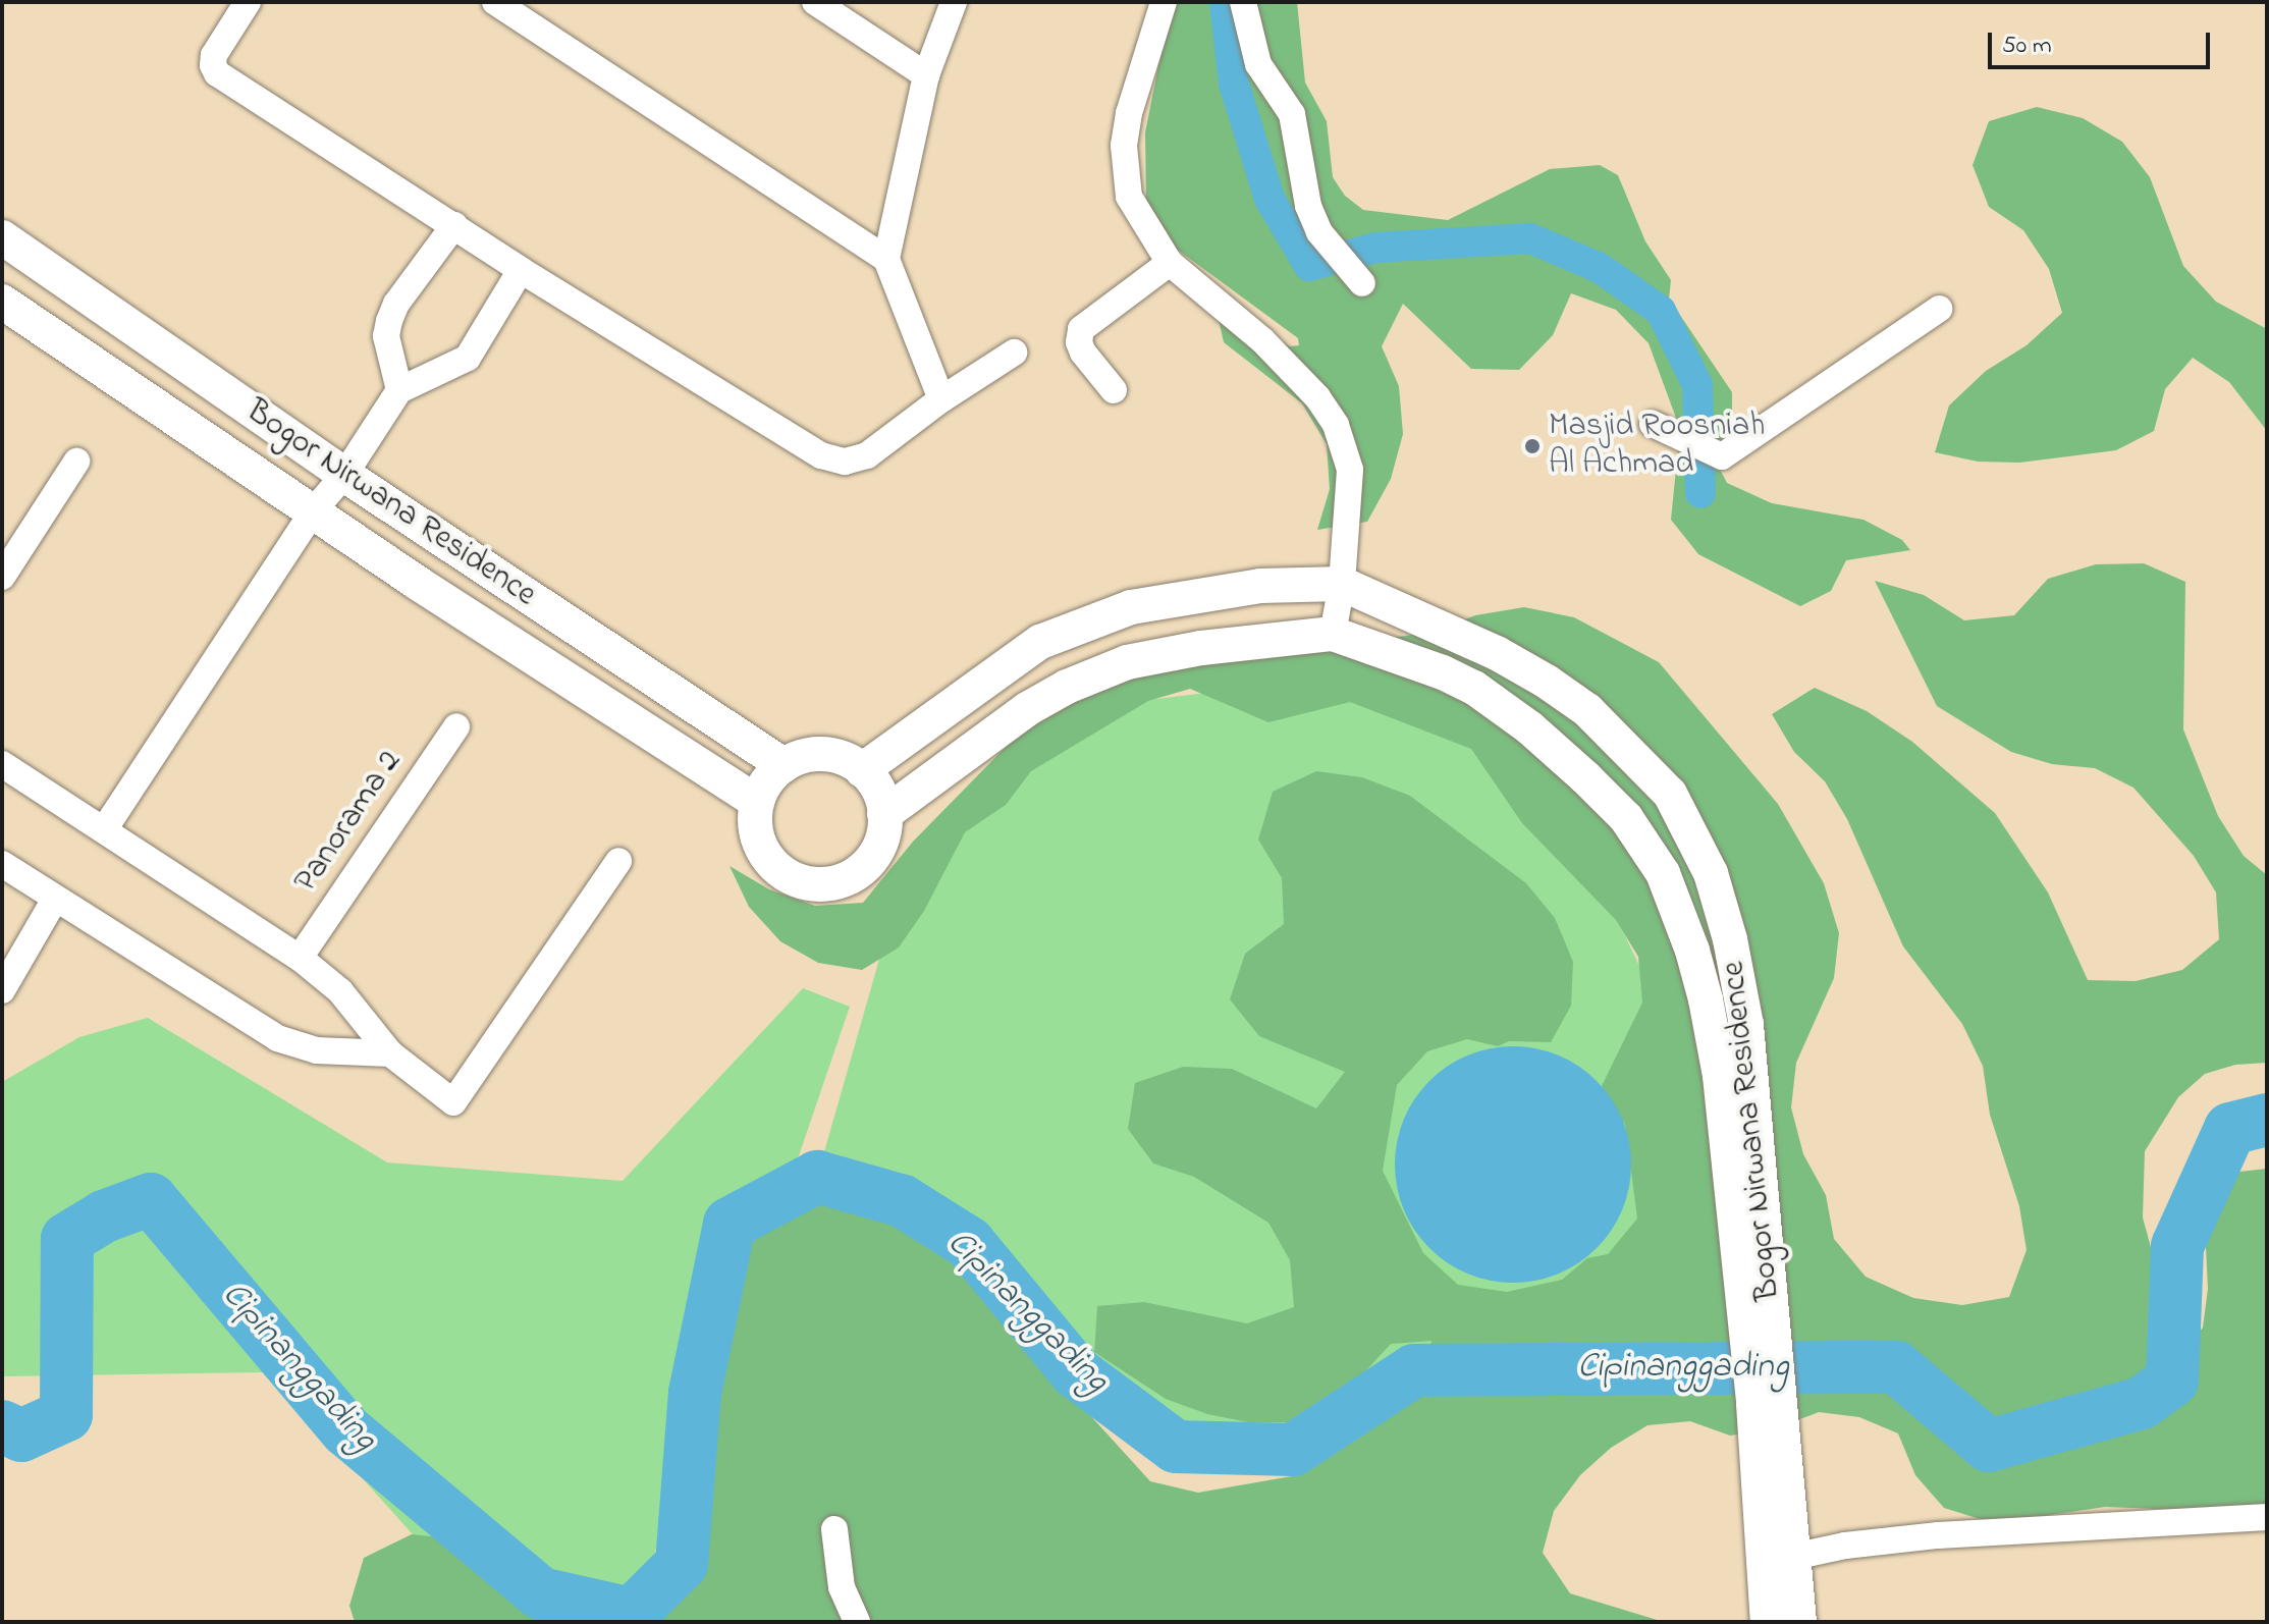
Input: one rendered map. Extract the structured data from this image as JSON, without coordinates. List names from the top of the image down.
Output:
{
  "streets": {
    "street": ["Bogor Nirwana Residence", "Panorama 2"]
  },
  "water": ["Cipinanggading"],
  "places": ["Masjid Roosniah Al Achmad"],
  "scale_bar": "50 m"
}
